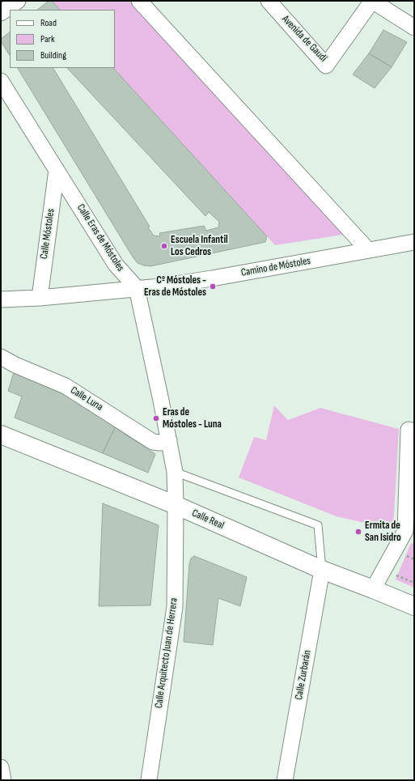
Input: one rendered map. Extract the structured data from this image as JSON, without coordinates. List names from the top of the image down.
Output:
{
  "streets": {
    "street": [
      "Avenida de Gaudí",
      "Calle Móstoles",
      "Calle Eras de Móstoles",
      "Camino de Móstoles",
      "Calle Luna",
      "Calle Real",
      "Calle Arquitecto Juan de Herrera",
      "Calle Zurbarán"
    ]
  },
  "crossings": [
    ["Calle Móstoles", "Calle Eras de Móstoles"],
    ["Calle Eras de Móstoles", "Camino de Móstoles"],
    ["Calle Eras de Móstoles", "Calle Luna"],
    ["Calle Eras de Móstoles", "Calle Real"],
    ["Calle Eras de Móstoles", "Calle Arquitecto Juan de Herrera"],
    ["Calle Real", "Calle Arquitecto Juan de Herrera"],
    ["Calle Real", "Calle Zurbarán"]
  ],
  "places": [
    "Escuela Infantil Los Cedros",
    "Cº Móstoles - Eras de Móstoles",
    "Eras de Móstoles - Luna",
    "Ermita de San Isidro"
  ],
  "legend": ["Road", "Park", "Building"]
}
